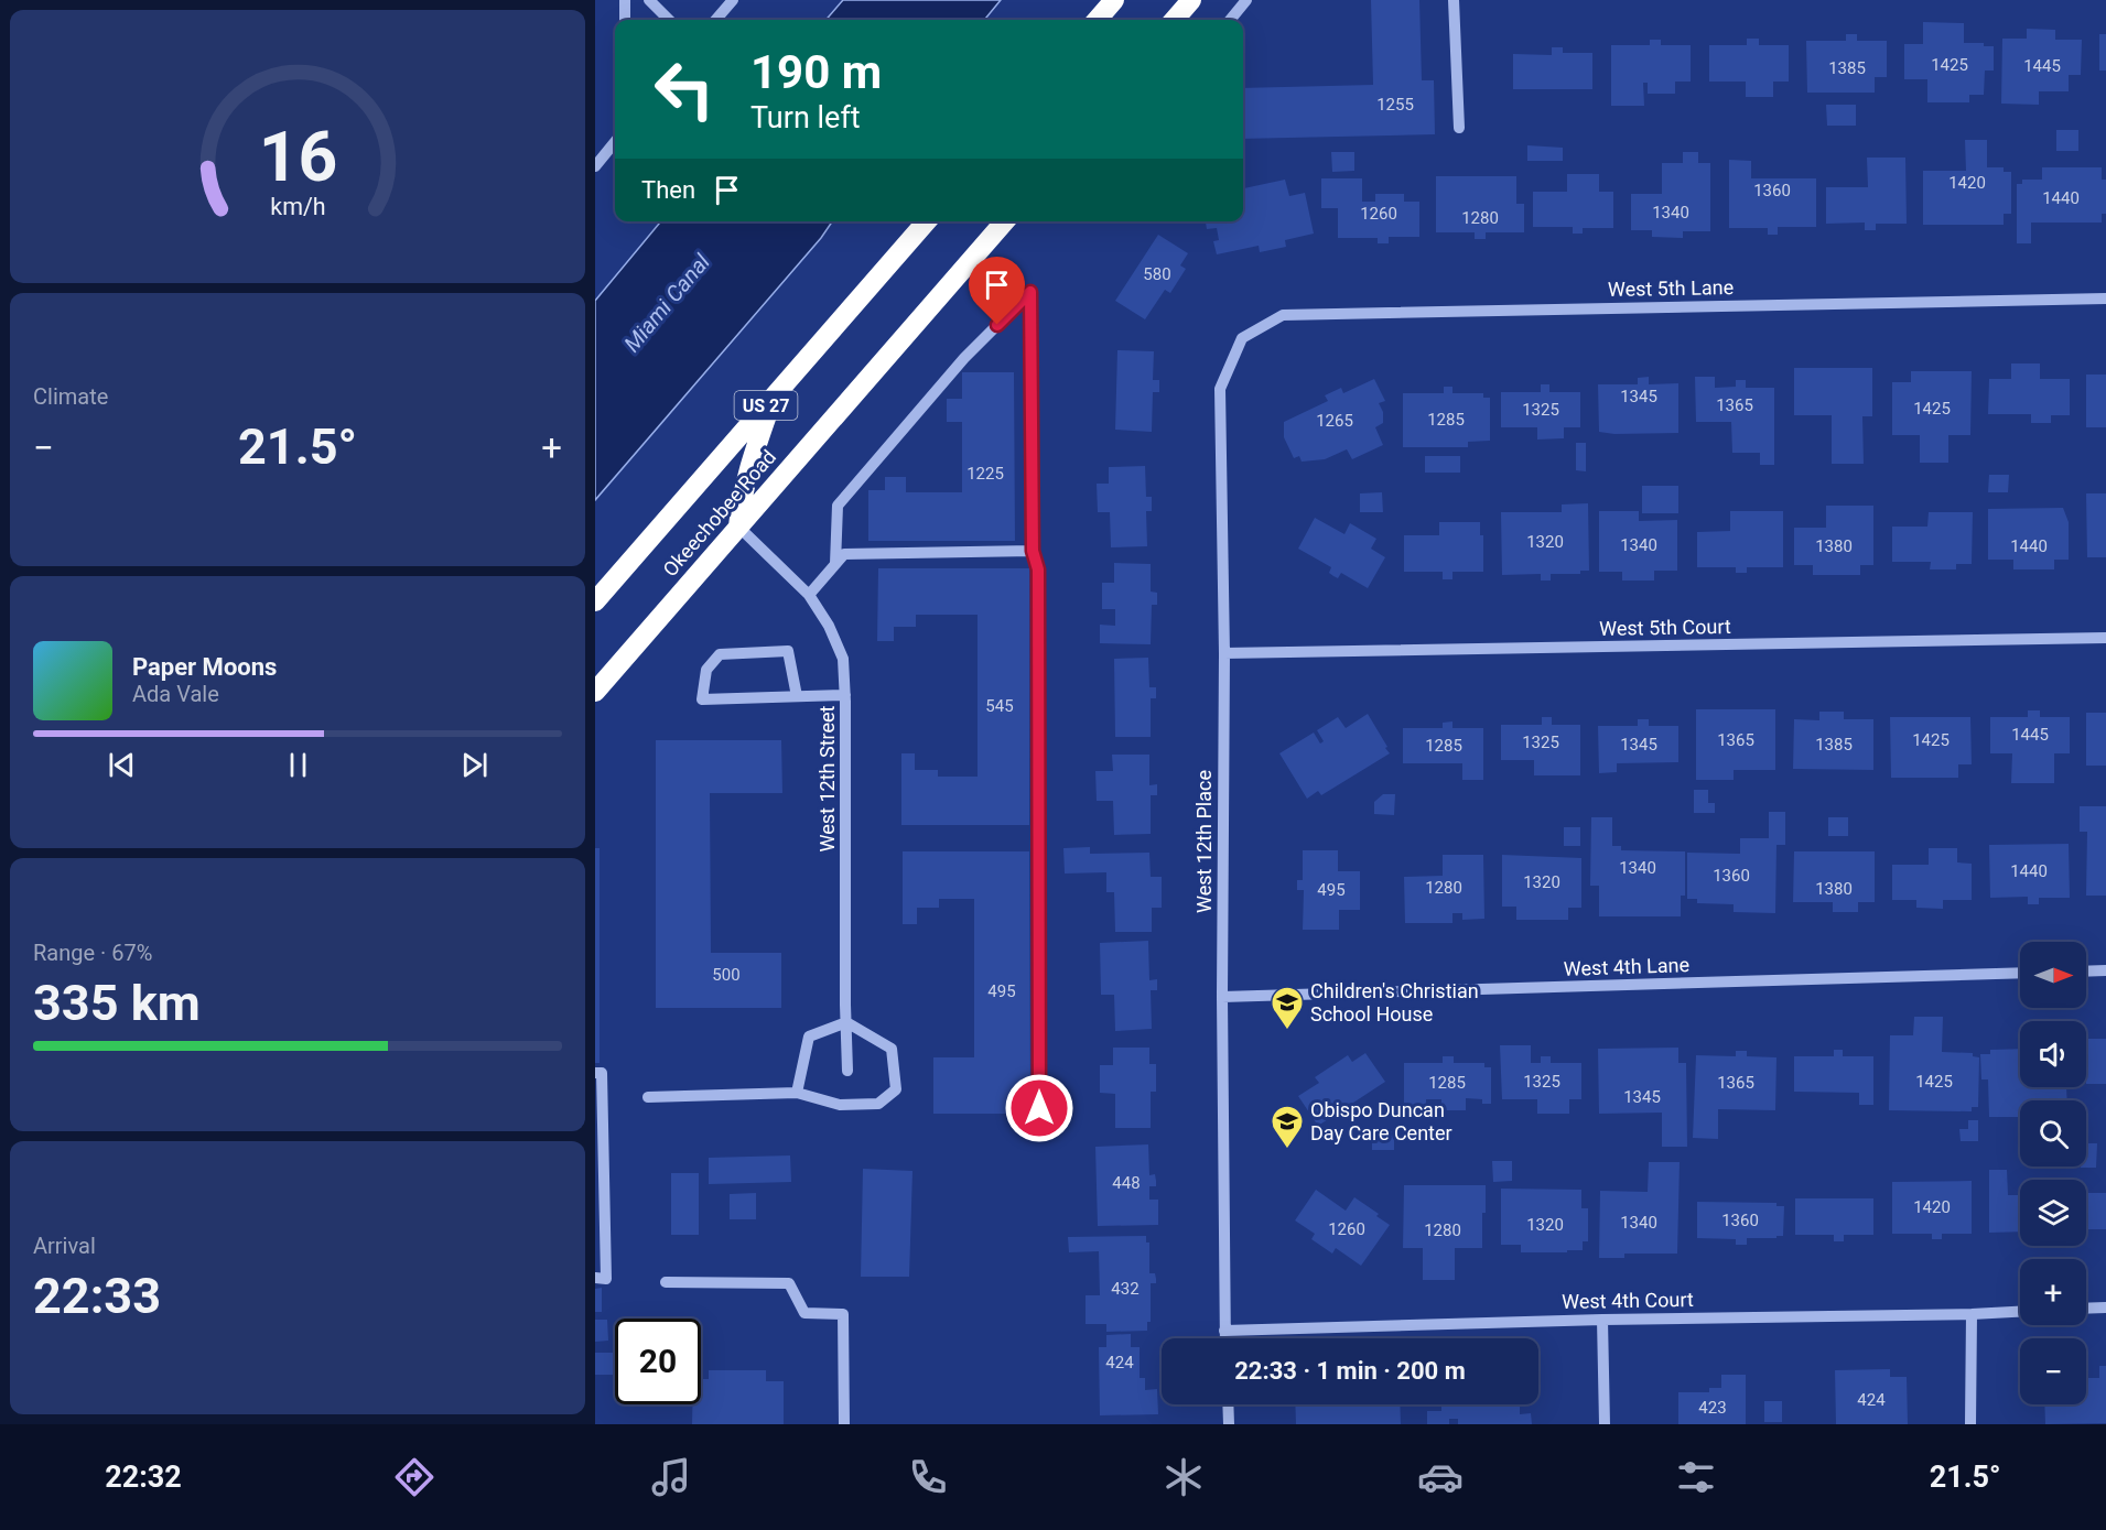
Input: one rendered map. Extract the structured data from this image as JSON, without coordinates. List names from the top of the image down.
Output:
{
  "streets": {
    "highway": ["US 27", "Okeechobee Road"],
    "street": [
      "West 5th Lane",
      "West 5th Court",
      "West 12th Street",
      "West 12th Place",
      "West 4th Lane",
      "West 4th Court"
    ]
  },
  "crossings": [
    ["West 5th Lane", "West 12th Place"],
    ["Okeechobee Road", "West 12th Street"],
    ["West 5th Court", "West 12th Place"],
    ["West 12th Place", "West 4th Lane"],
    ["West 12th Place", "West 4th Court"]
  ],
  "water": ["Miami Canal"],
  "places": {
    "school or university": ["Children's Christian School House", "Obispo Duncan Day Care Center"]
  },
  "house_numbers": [
    "1425",
    "1445",
    "1385",
    "1255",
    "1420",
    "1360",
    "1440",
    "1340",
    "1260",
    "1280",
    "580",
    "1345",
    "1365",
    "1425",
    "1325",
    "1285",
    "1265",
    "1225",
    "1320",
    "1340",
    "1380",
    "1440",
    "545",
    "1445",
    "1365",
    "1425",
    "1325",
    "1345",
    "1385",
    "1285",
    "1340",
    "1440",
    "1360",
    "1320",
    "1280",
    "1380",
    "495",
    "500",
    "495",
    "1325",
    "1425",
    "1285",
    "1365",
    "1345",
    "448",
    "1420",
    "1360",
    "1340",
    "1320",
    "1260",
    "1280",
    "432",
    "424",
    "424",
    "423"
  ],
  "north": "right",
  "page": {
    "turn": ["190 m", "Turn left"],
    "then": "Then",
    "tile": [
      "Climate",
      ["Range · 67%", "335 km"],
      ["Arrival", "22:33"]
    ],
    "heat": ["−", "21.5°", "+"],
    "song": ["Paper Moons", "Ada Vale"],
    "map_buttons": ["+", "−"],
    "limit": "20",
    "trip": "22:33 · 1 min · 200 m",
    "tabs": ["22:32", "21.5°"],
    "gauge": ["16", "km/h"]
  }
}
